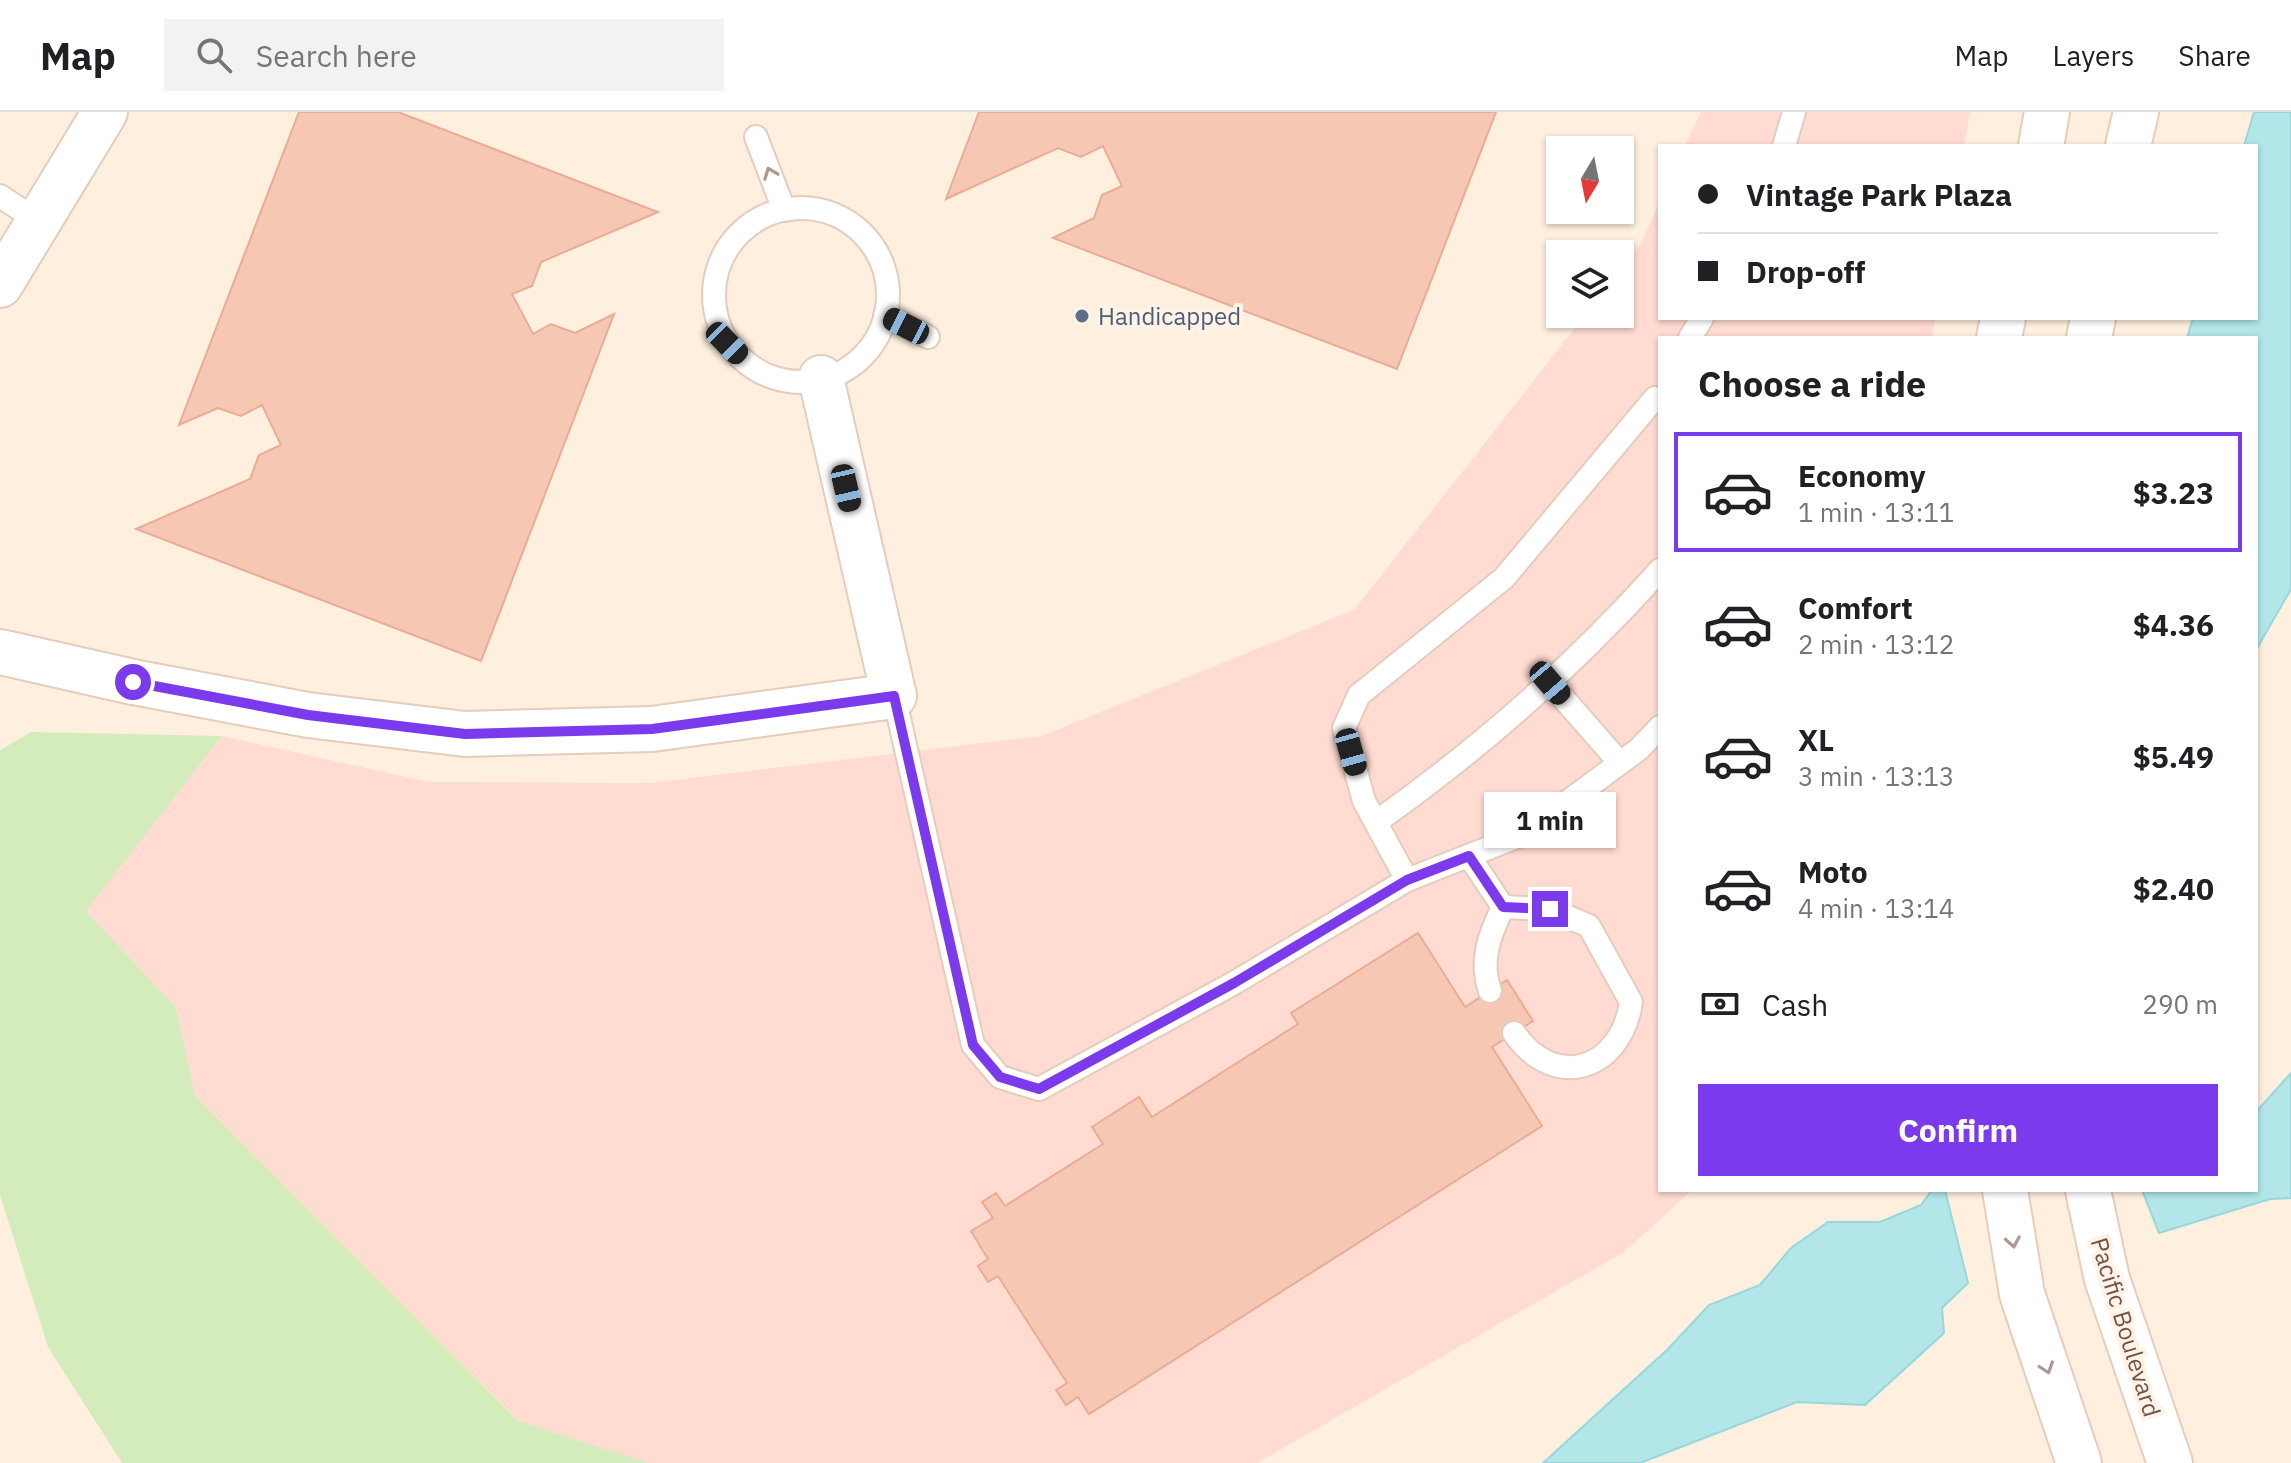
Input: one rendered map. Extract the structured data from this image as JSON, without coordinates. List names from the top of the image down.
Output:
{
  "streets": {
    "street": ["Pacific Boulevard"]
  },
  "places": ["Handicapped"],
  "north": "bottom",
  "page": {
    "header": "Map",
    "search": "Search here",
    "nav": ["Map", "Layers", "Share"],
    "banner": ["Vintage Park Plaza", "Drop-off"],
    "heading": "Choose a ride",
    "list": [
      {
        "name": "Economy",
        "note": "1 min · 13:11",
        "value": "$3.23"
      },
      {
        "name": "Comfort",
        "note": "2 min · 13:12",
        "value": "$4.36"
      },
      {
        "name": "XL",
        "note": "3 min · 13:13",
        "value": "$5.49"
      },
      {
        "name": "Moto",
        "note": "4 min · 13:14",
        "value": "$2.40"
      }
    ],
    "bubble": "1 min",
    "pay": ["Cash", "290 m"],
    "buttons": "Confirm"
  }
}
